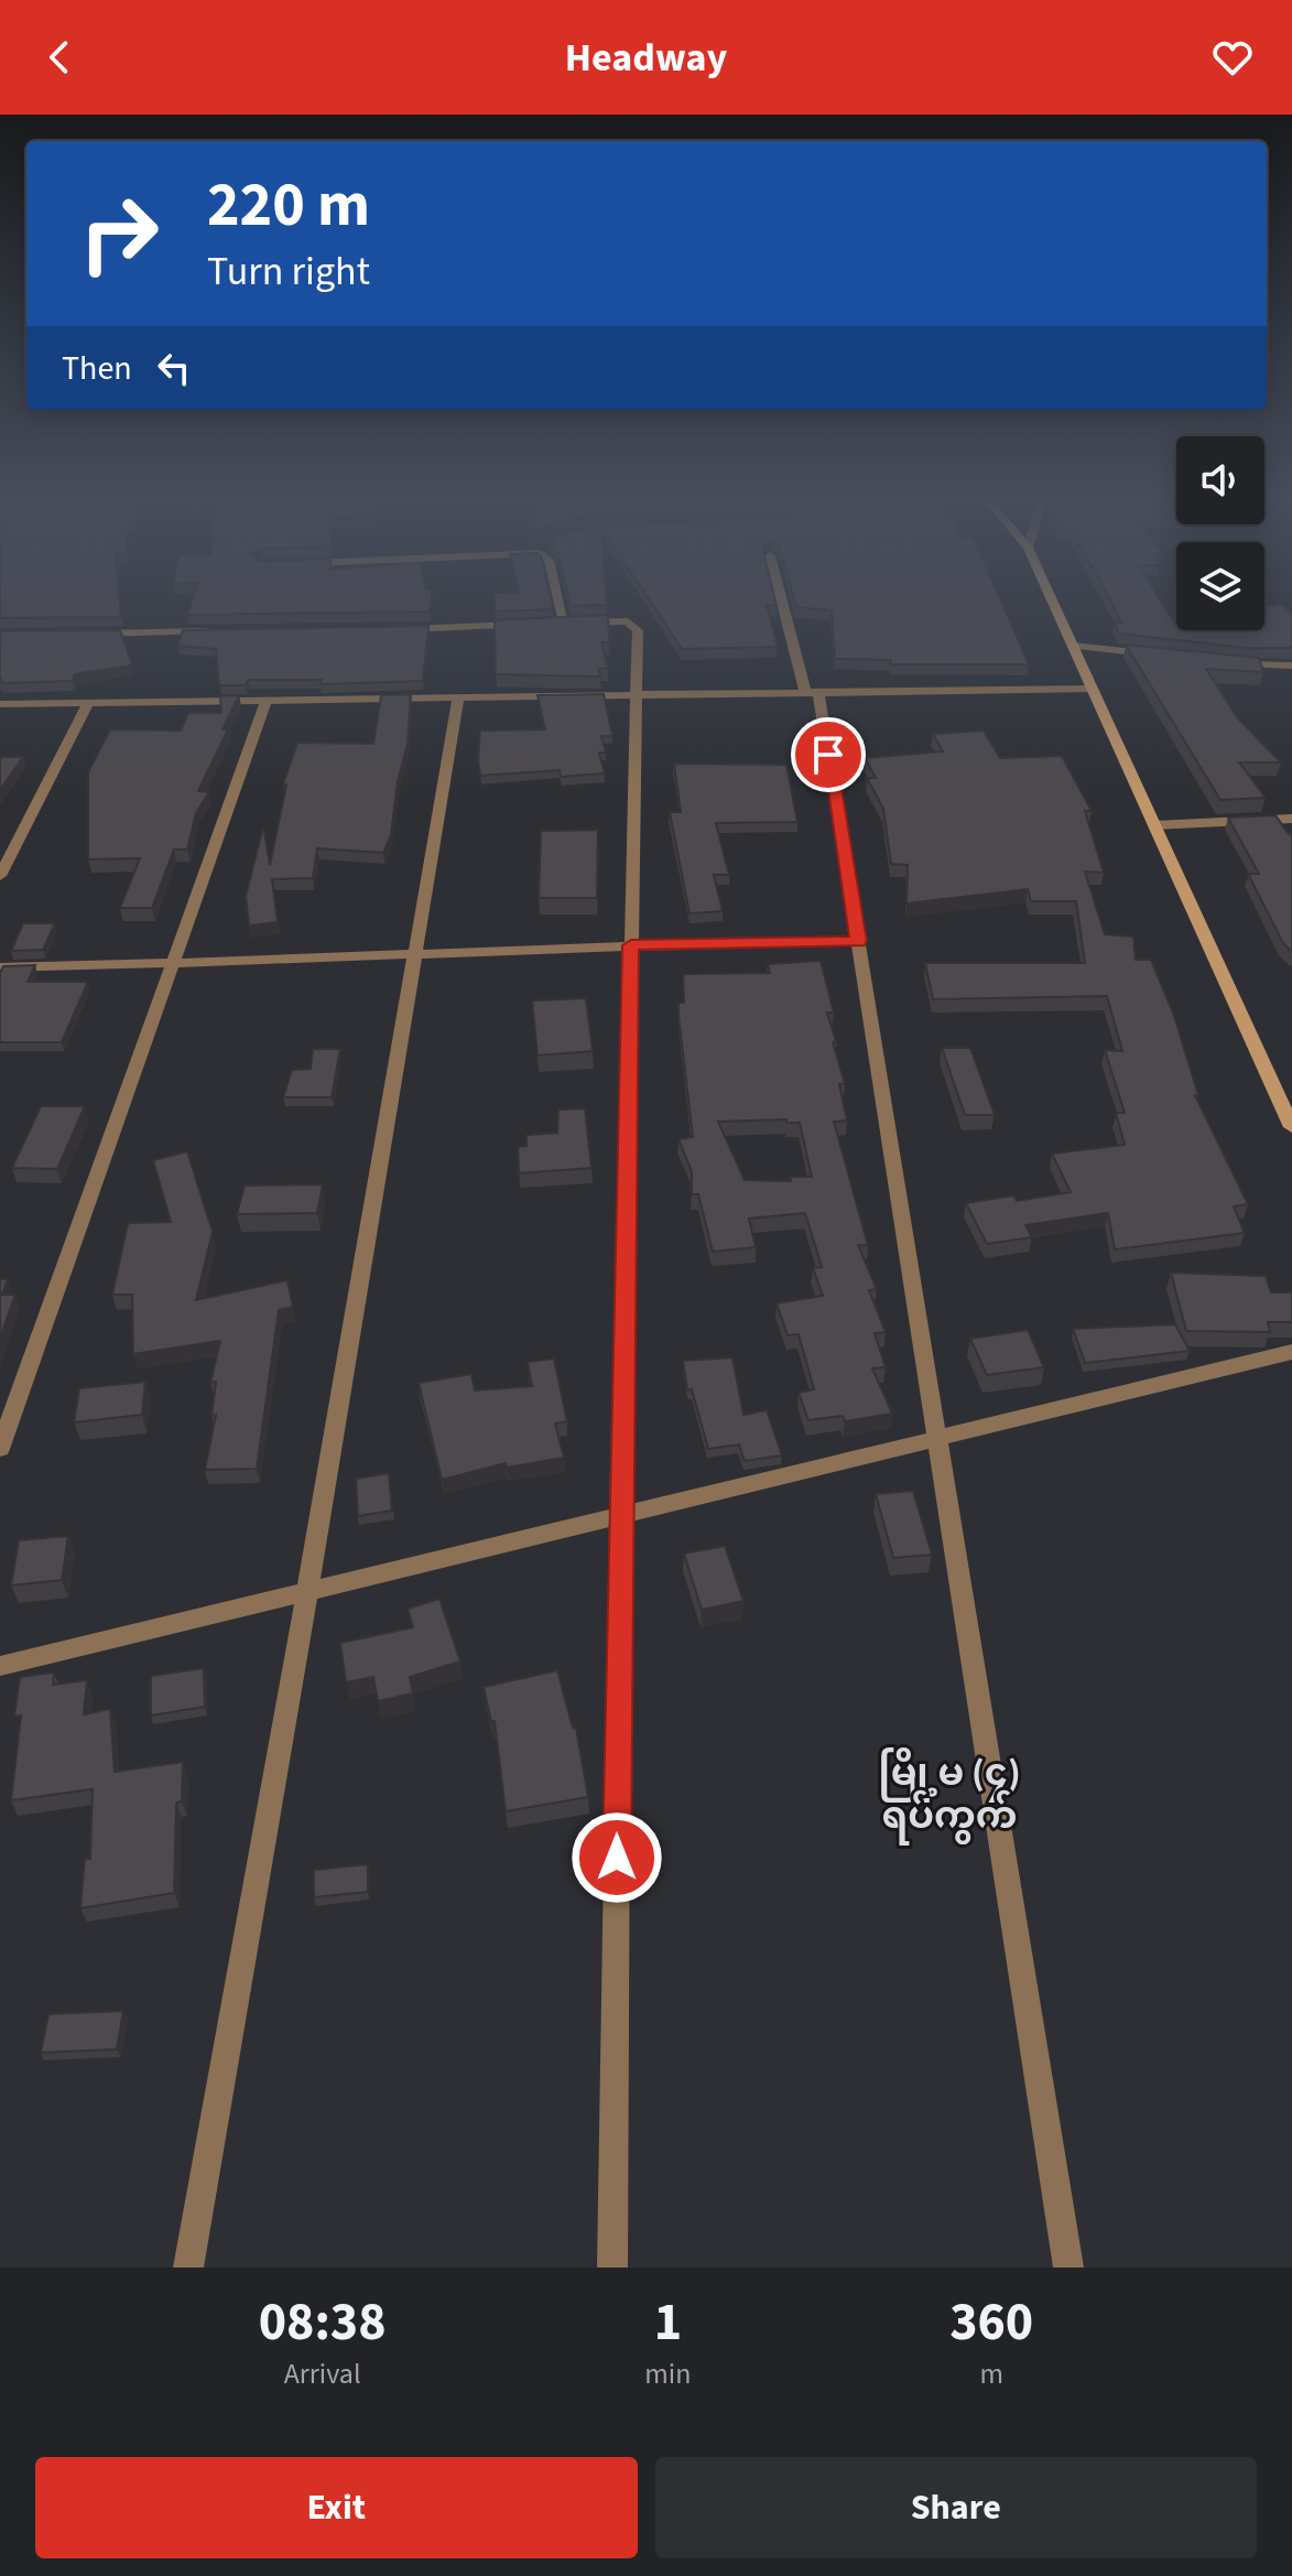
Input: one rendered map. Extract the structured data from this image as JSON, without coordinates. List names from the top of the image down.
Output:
{
  "districts": ["မြို့မ (၄) ရပ်ကွက်"],
  "page": {
    "header": "Headway",
    "turn": ["220 m", "Turn right"],
    "then": "Then",
    "eta": [
      "08:38",
      "Arrival",
      "1",
      "min",
      "360",
      "m"
    ],
    "buttons": ["Exit", "Share"]
  }
}
